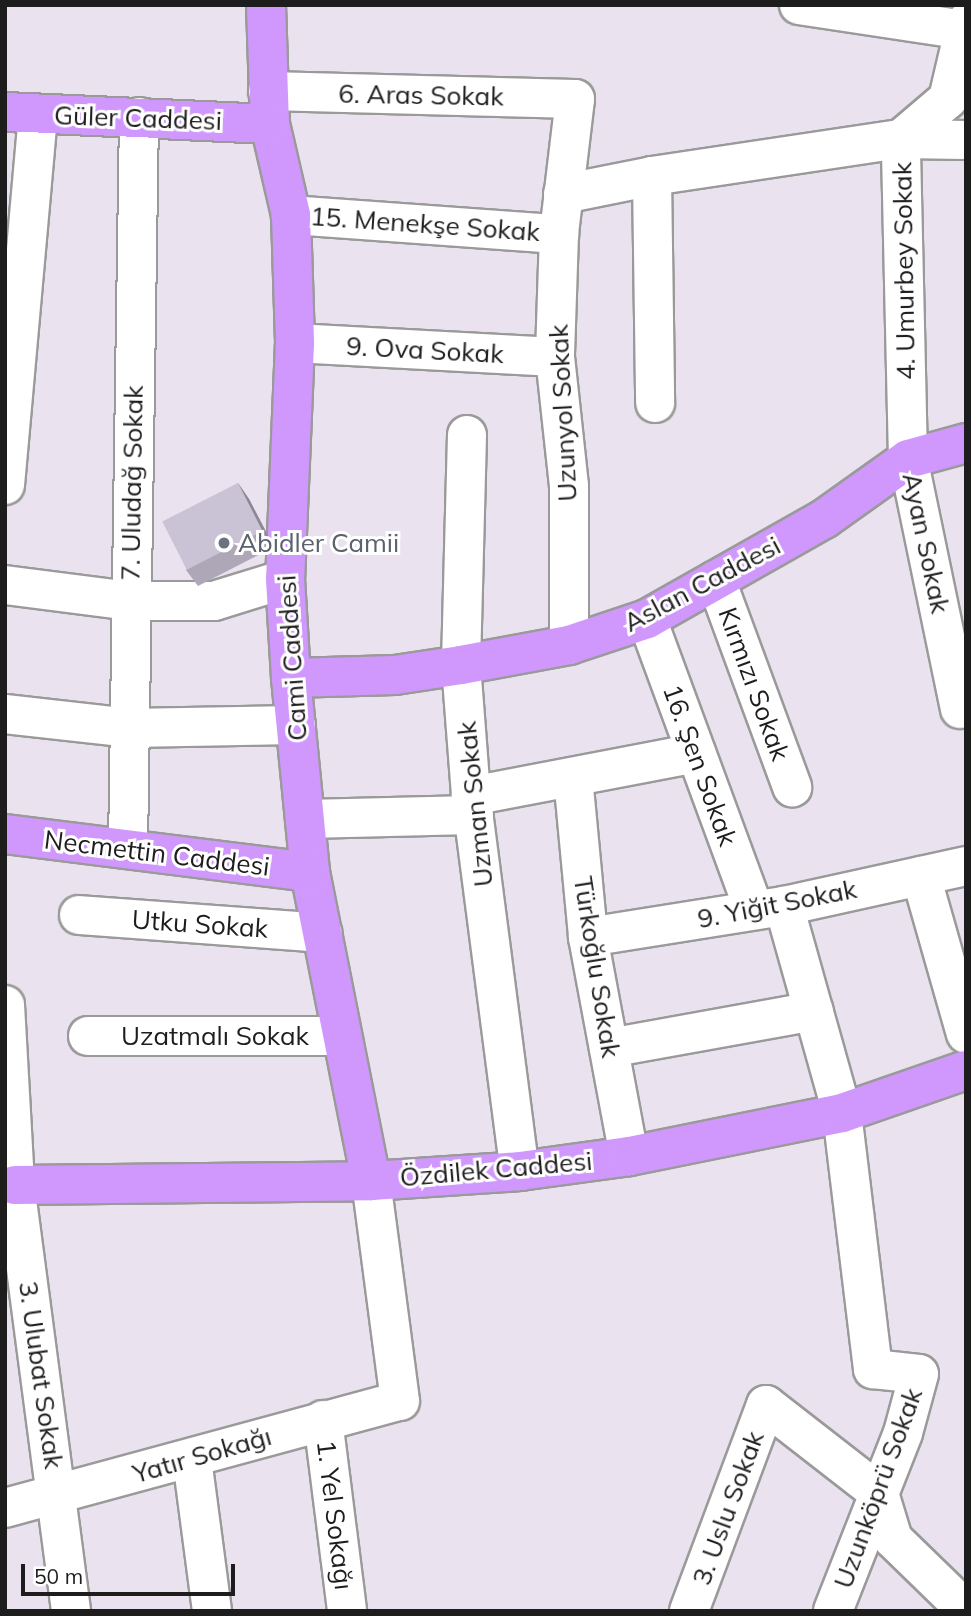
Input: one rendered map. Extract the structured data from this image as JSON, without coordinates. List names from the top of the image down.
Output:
{
  "streets": {
    "main road": [
      "Güler Caddesi",
      "Aslan Caddesi",
      "Cami Caddesi",
      "Necmettin Caddesi",
      "Özdilek Caddesi"
    ],
    "street": [
      "6. Aras Sokak",
      "15. Menekşe Sokak",
      "4. Umurbey Sokak",
      "9. Ova Sokak",
      "Uzunyol Sokak",
      "7. Uludağ Sokak",
      "Ayan Sokak",
      "Kırmızı Sokak",
      "16. Şen Sokak",
      "Uzman Sokak",
      "9. Yiğit Sokak",
      "Utku Sokak",
      "Türkoğlu Sokak",
      "Uzatmalı Sokak",
      "3. Ulubat Sokak",
      "Yatır Sokağı",
      "Uzunköprü Sokak",
      "3. Uslu Sokak",
      "1. Yel Sokağı"
    ]
  },
  "crossings": [
    ["6. Aras Sokak", "Güler Caddesi"],
    ["6. Aras Sokak", "Uzunyol Sokak"],
    ["6. Aras Sokak", "Cami Caddesi"],
    ["Güler Caddesi", "7. Uludağ Sokak"],
    ["Güler Caddesi", "Cami Caddesi"],
    ["15. Menekşe Sokak", "Uzunyol Sokak"],
    ["15. Menekşe Sokak", "Cami Caddesi"],
    ["4. Umurbey Sokak", "Ayan Sokak"],
    ["4. Umurbey Sokak", "Aslan Caddesi"],
    ["9. Ova Sokak", "Uzunyol Sokak"],
    ["9. Ova Sokak", "Cami Caddesi"],
    ["Uzunyol Sokak", "Aslan Caddesi"],
    ["7. Uludağ Sokak", "Necmettin Caddesi"],
    ["Ayan Sokak", "Aslan Caddesi"],
    ["Aslan Caddesi", "Cami Caddesi"],
    ["Aslan Caddesi", "Kırmızı Sokak"],
    ["Aslan Caddesi", "16. Şen Sokak"],
    ["Aslan Caddesi", "Uzman Sokak"],
    ["Cami Caddesi", "Necmettin Caddesi"],
    ["Cami Caddesi", "Utku Sokak"],
    ["Cami Caddesi", "Uzatmalı Sokak"],
    ["Cami Caddesi", "Özdilek Caddesi"],
    ["Cami Caddesi", "Yatır Sokağı"],
    ["16. Şen Sokak", "9. Yiğit Sokak"],
    ["16. Şen Sokak", "Özdilek Caddesi"],
    ["16. Şen Sokak", "Uzunköprü Sokak"],
    ["Uzman Sokak", "Özdilek Caddesi"],
    ["9. Yiğit Sokak", "Türkoğlu Sokak"],
    ["Türkoğlu Sokak", "Özdilek Caddesi"],
    ["Özdilek Caddesi", "3. Ulubat Sokak"],
    ["Özdilek Caddesi", "Yatır Sokağı"],
    ["Özdilek Caddesi", "Uzunköprü Sokak"],
    ["3. Ulubat Sokak", "Yatır Sokağı"],
    ["Yatır Sokağı", "1. Yel Sokağı"],
    ["Uzunköprü Sokak", "3. Uslu Sokak"]
  ],
  "places": ["Abidler Camii"],
  "scale_bar": "50 m"
}
